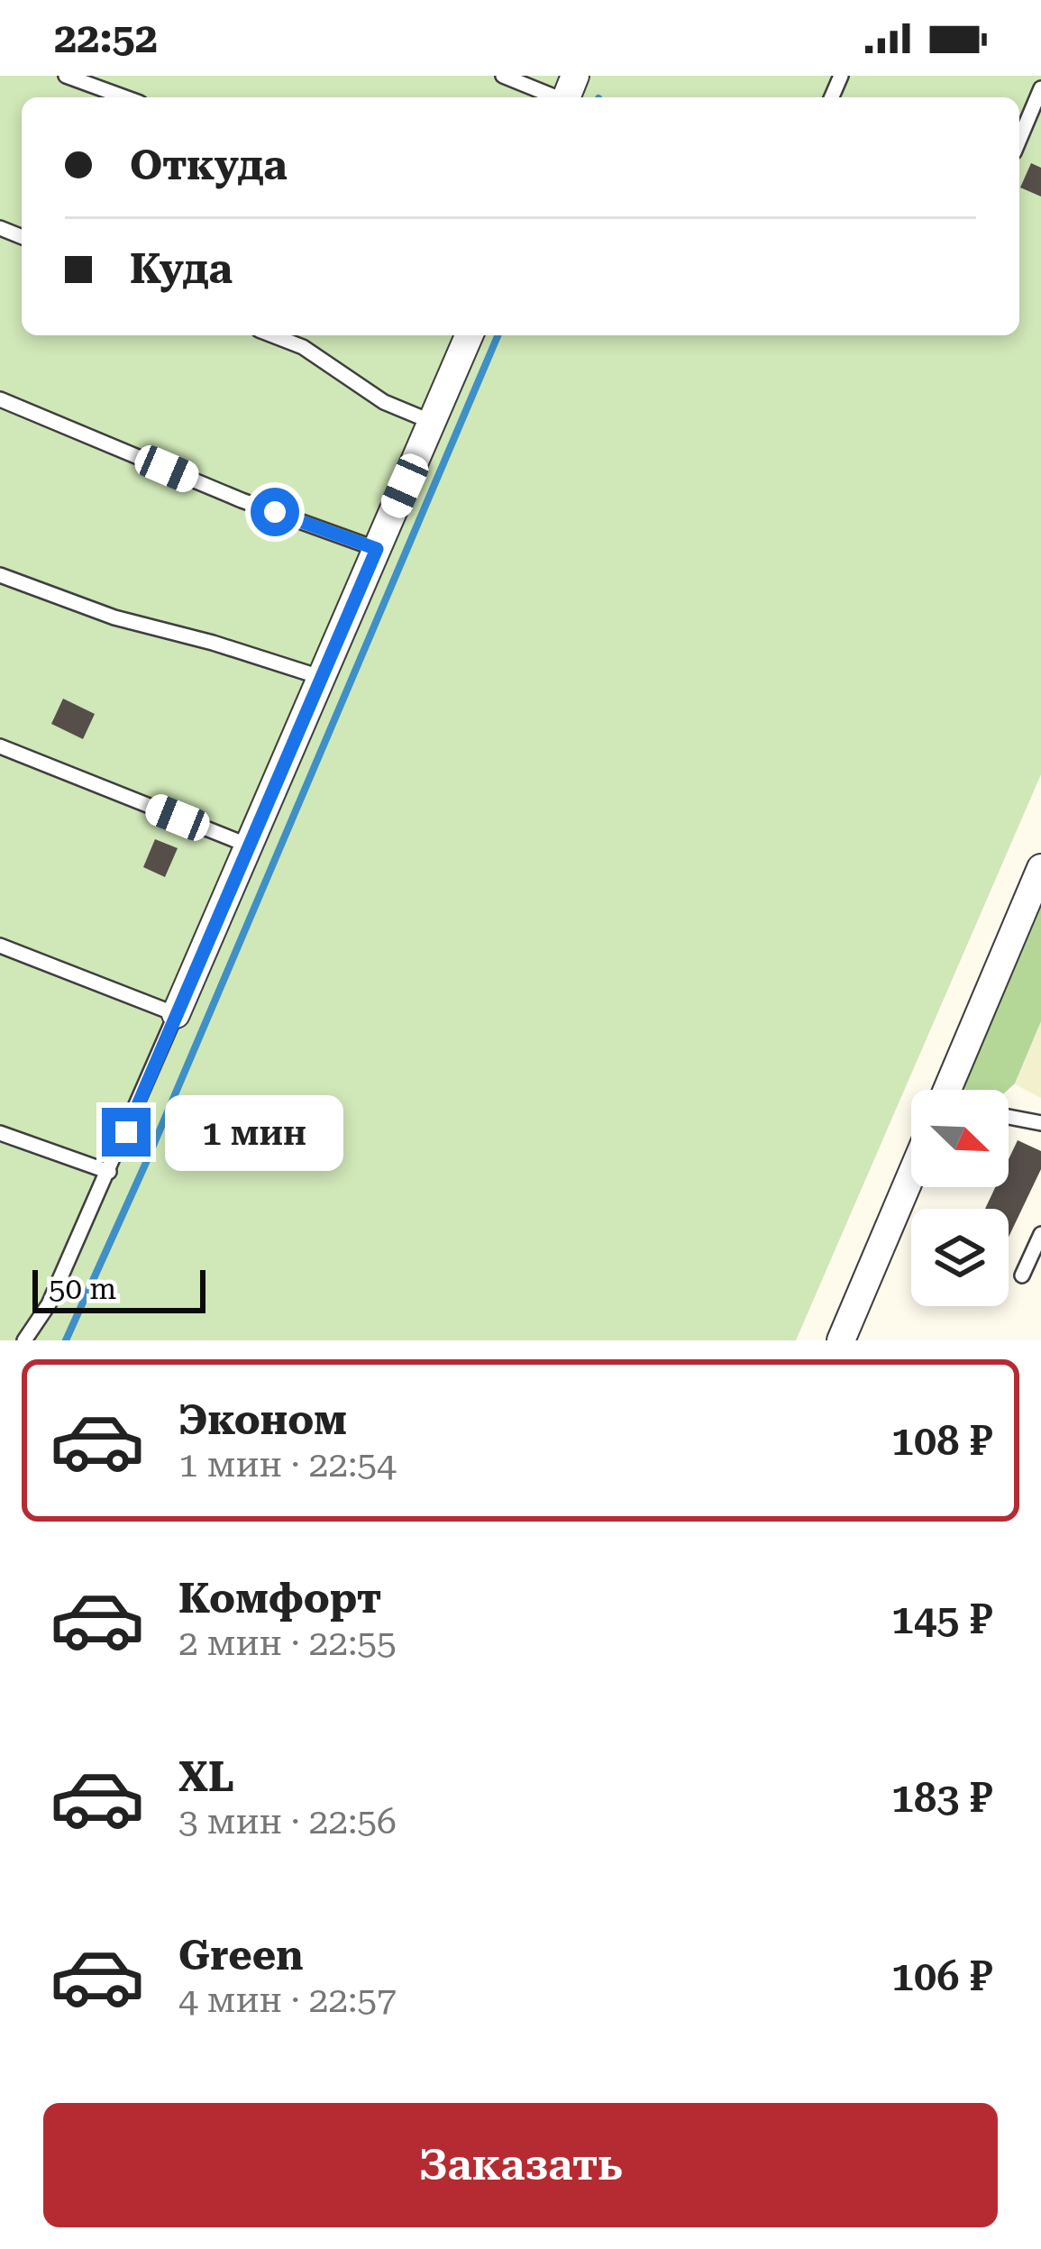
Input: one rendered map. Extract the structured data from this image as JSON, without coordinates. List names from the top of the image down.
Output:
{
  "scale_bar": "50 m",
  "north": "bottom right",
  "page": {
    "status": "22:52",
    "banner": ["Откуда", "Куда"],
    "bubble": "1 мин",
    "scale": "50 m",
    "list": [
      {
        "name": "Эконом",
        "note": "1 мин · 22:54",
        "value": "108 ₽"
      },
      {
        "name": "Комфорт",
        "note": "2 мин · 22:55",
        "value": "145 ₽"
      },
      {
        "name": "XL",
        "note": "3 мин · 22:56",
        "value": "183 ₽"
      },
      {
        "name": "Green",
        "note": "4 мин · 22:57",
        "value": "106 ₽"
      }
    ],
    "buttons": "Заказать"
  }
}
